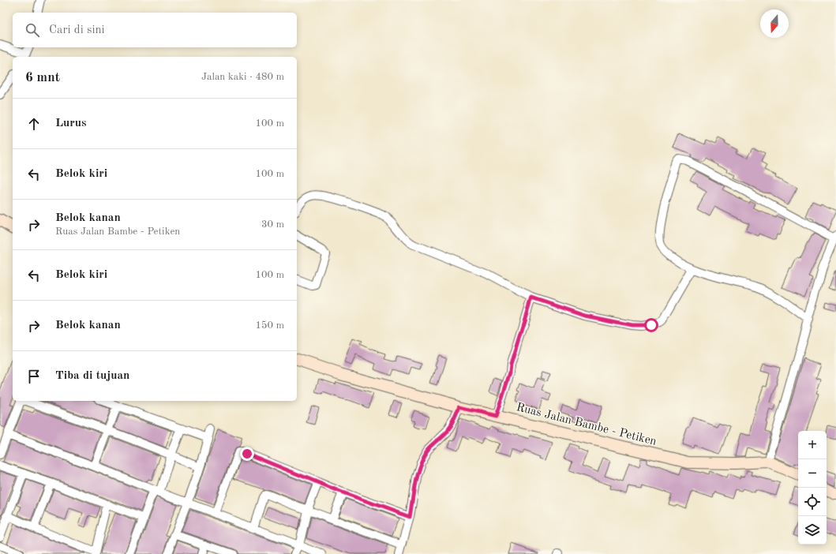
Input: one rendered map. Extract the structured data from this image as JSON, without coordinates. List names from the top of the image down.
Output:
{
  "streets": {
    "main road": ["Ruas Jalan Bambe - Petiken"]
  },
  "north": "bottom",
  "page": {
    "search": "Cari di sini",
    "heading": ["6 mnt", "Jalan kaki · 480 m"],
    "list": [
      ["Lurus", "100 m"],
      ["Belok kiri", "100 m"],
      ["Belok kanan", "Ruas Jalan Bambe - Petiken", "30 m"],
      ["Belok kiri", "100 m"],
      ["Belok kanan", "150 m"],
      "Tiba di tujuan"
    ],
    "map_buttons": ["+", "−"]
  }
}
